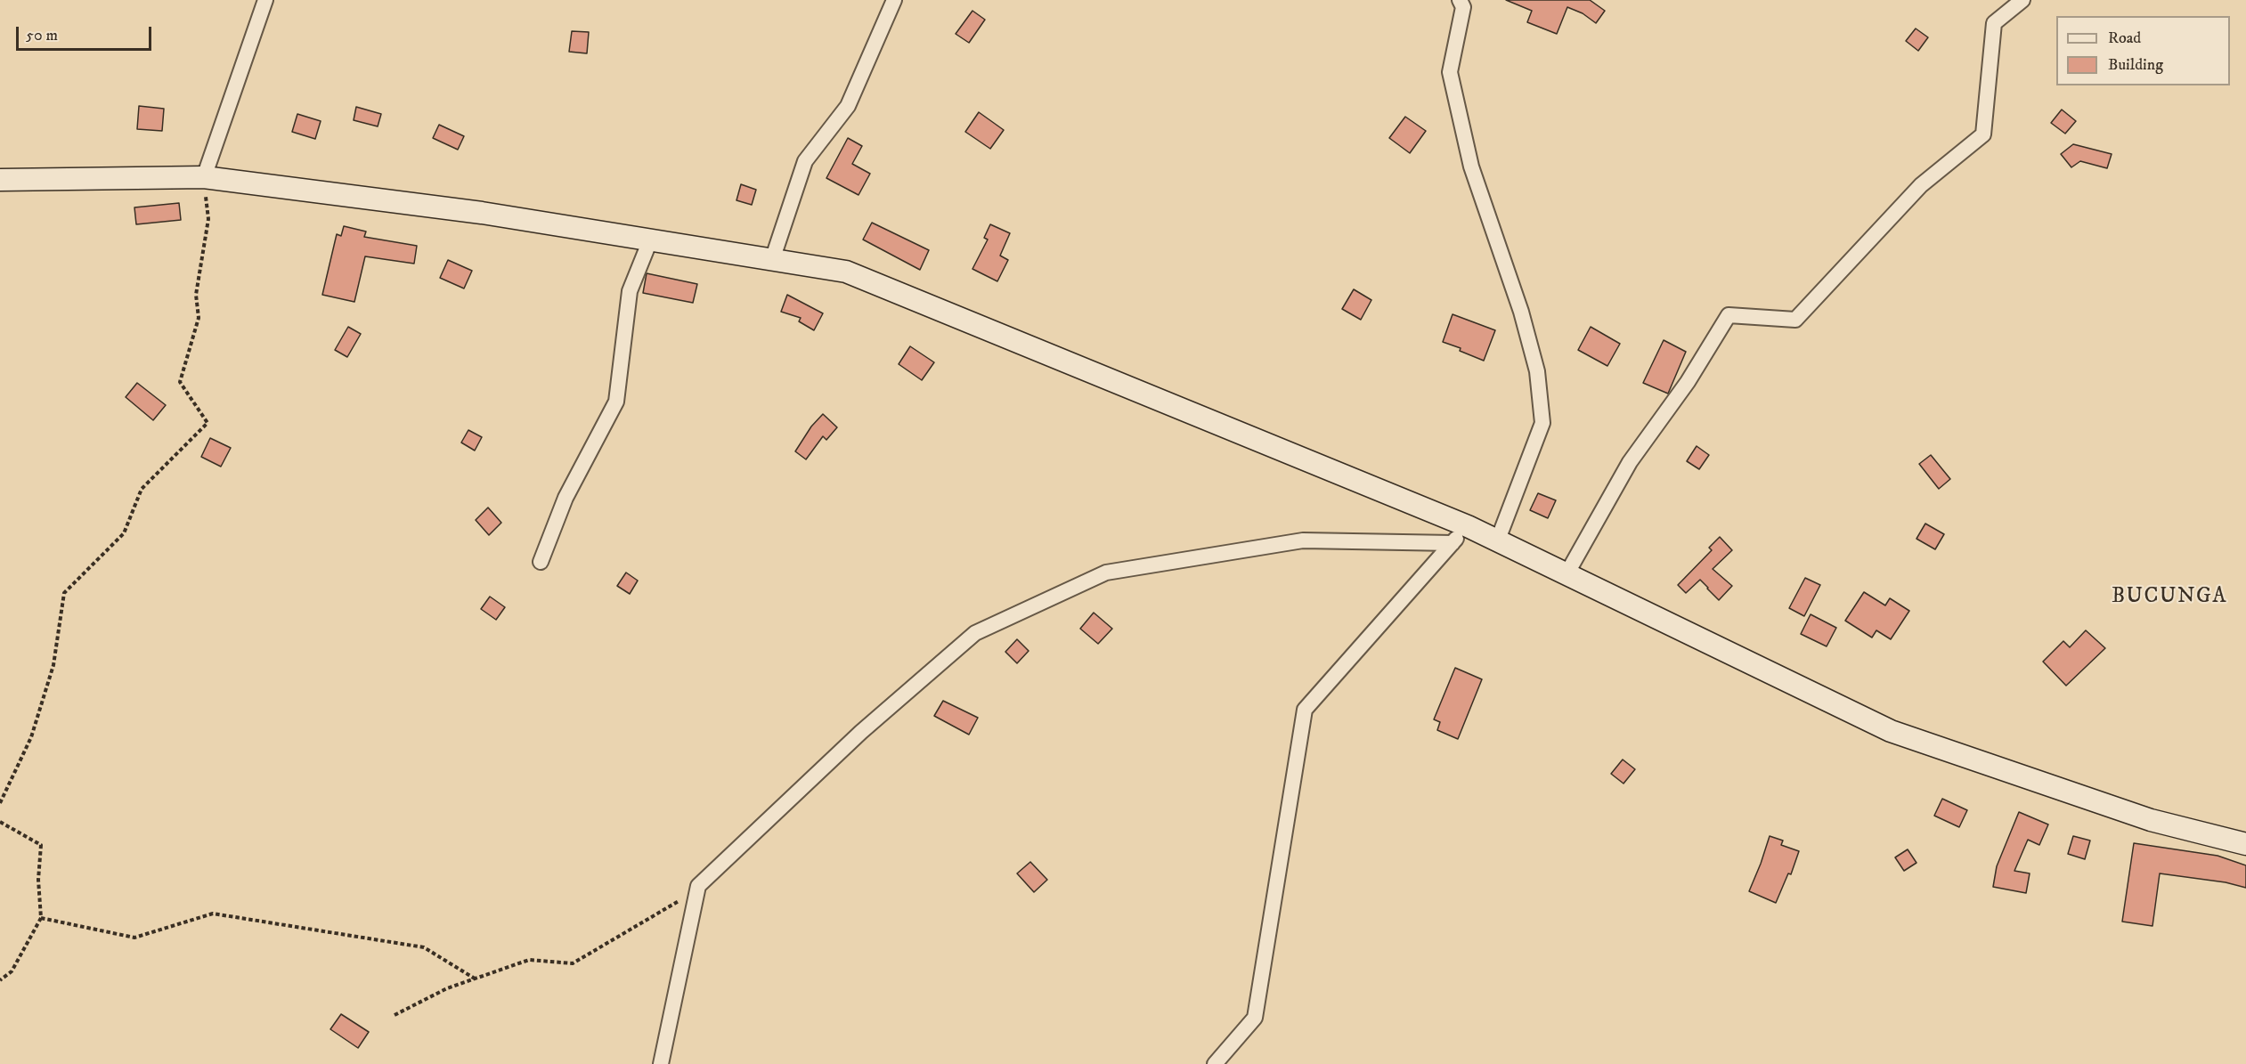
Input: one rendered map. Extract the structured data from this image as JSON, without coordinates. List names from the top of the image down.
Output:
{
  "districts": ["BUCUNGA"],
  "legend": ["Road", "Building"],
  "scale_bar": "50 m"
}
